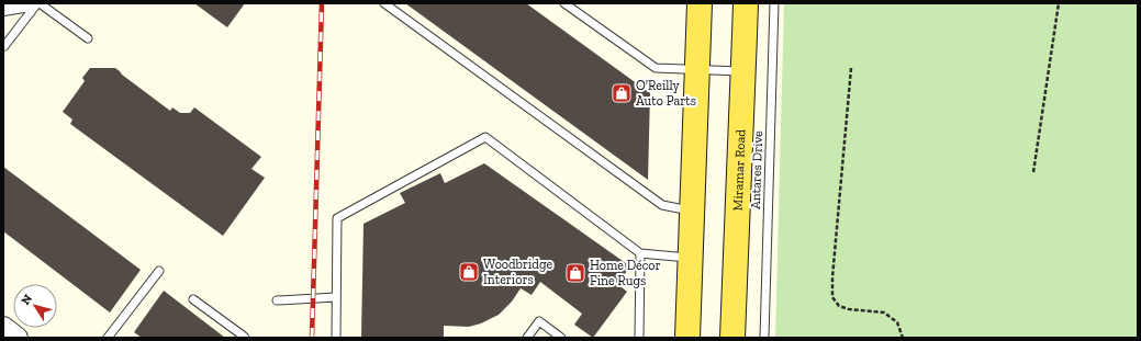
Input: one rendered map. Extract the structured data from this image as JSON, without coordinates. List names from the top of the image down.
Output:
{
  "streets": {
    "main road": ["Miramar Road"],
    "lane": ["Antares Drive"]
  },
  "places": {
    "shop": ["O'Reilly Auto Parts", "Woodbridge Interiors", "Home Décor Fine Rugs"]
  },
  "north": "top left"
}
